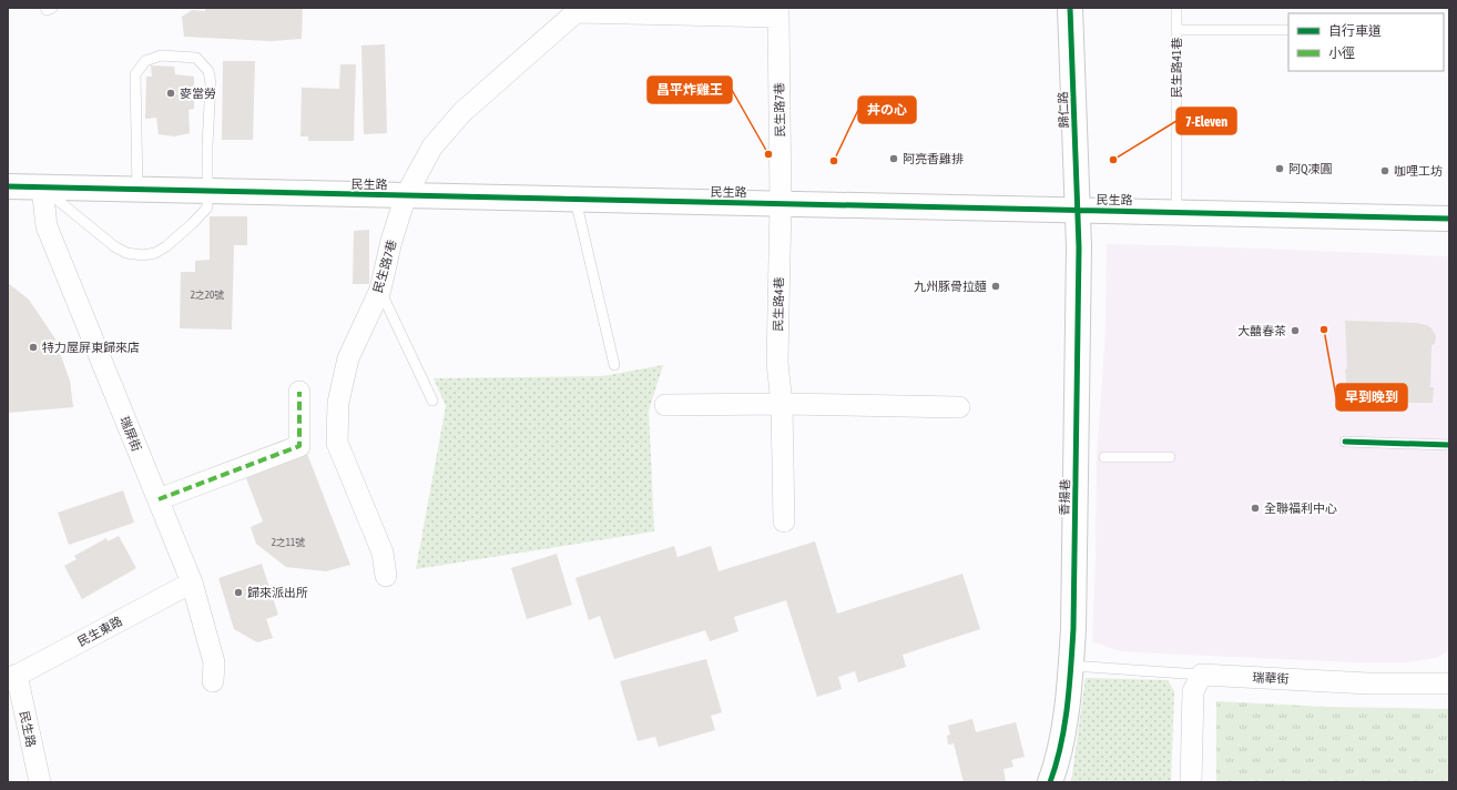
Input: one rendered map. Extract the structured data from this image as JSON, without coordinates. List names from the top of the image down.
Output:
{
  "streets": {
    "street": [
      "民生路7巷",
      "歸仁路",
      "民生路",
      "民生路4巷",
      "瑞屏街",
      "香揚巷",
      "民生東路",
      "瑞華街"
    ],
    "lane": ["民生路41巷"]
  },
  "crossings": [
    ["民生路41巷", "民生路"],
    ["民生路7巷", "民生路"],
    ["民生路7巷", "民生路4巷"],
    ["歸仁路", "民生路"],
    ["歸仁路", "香揚巷"],
    ["民生路", "民生路4巷"],
    ["民生路", "瑞屏街"],
    ["民生路", "香揚巷"],
    ["民生路", "民生東路"],
    ["瑞屏街", "民生東路"]
  ],
  "places": [
    "麥當勞",
    "昌平炸雞王",
    "阿亮香雞排",
    "7-Eleven",
    "丼の心",
    "阿Q凍圓",
    "咖哩工坊",
    "九州豚骨拉麵",
    "早到晚到",
    "大囍春茶",
    "特力屋屏東歸來店",
    "全聯福利中心",
    "歸來派出所"
  ],
  "house_numbers": ["2之20號", "2之11號"],
  "legend": ["自行車道", "小徑"]
}
